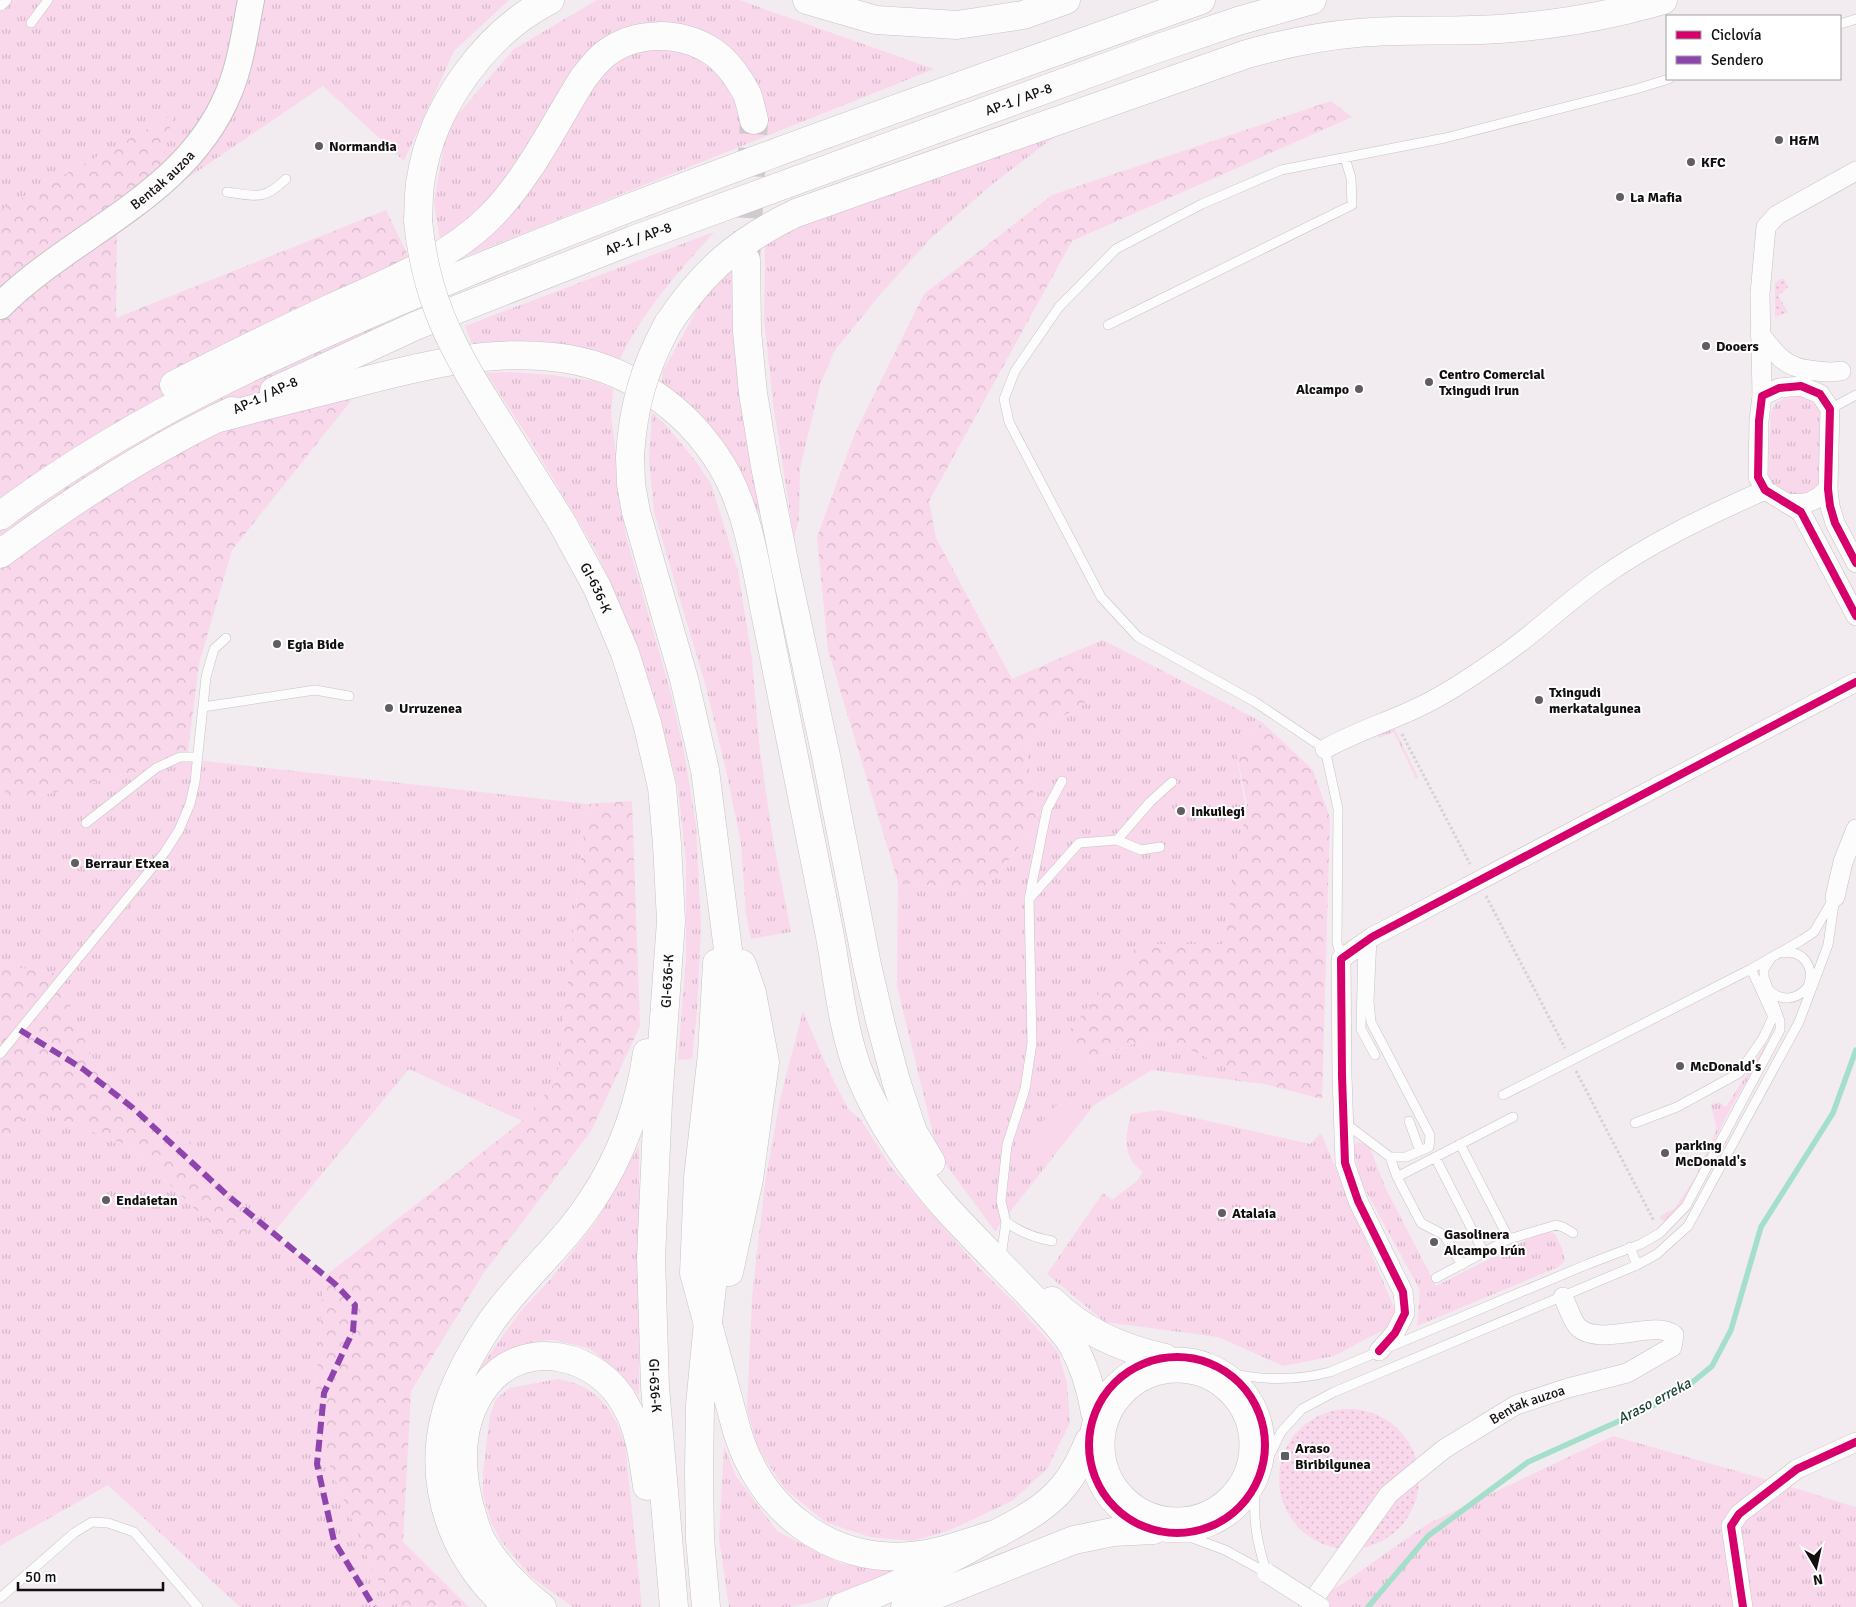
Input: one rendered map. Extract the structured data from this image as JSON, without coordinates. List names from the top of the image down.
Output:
{
  "streets": {
    "highway": ["AP-1 / AP-8", "GI-636-K"],
    "main road": ["Bentak auzoa"]
  },
  "water": ["Araso erreka"],
  "places": {
    "other": [
      "H&M",
      "Normandia",
      "KFC",
      "La Mafia",
      "Dooers",
      "Centro Comercial Txingudi Irun",
      "Alcampo",
      "Egia Bide",
      "Txingudi merkatalgunea",
      "Urruzenea",
      "Inkuilegi",
      "Berraur Etxea",
      "McDonald's",
      "parking McDonald's",
      "Endaietan",
      "Atalaia",
      "Gasolinera Alcampo Irún"
    ],
    "transit": ["Araso Biribilgunea"]
  },
  "legend": ["Ciclovía", "Sendero"],
  "scale_bar": "50 m",
  "north": "bottom"
}
